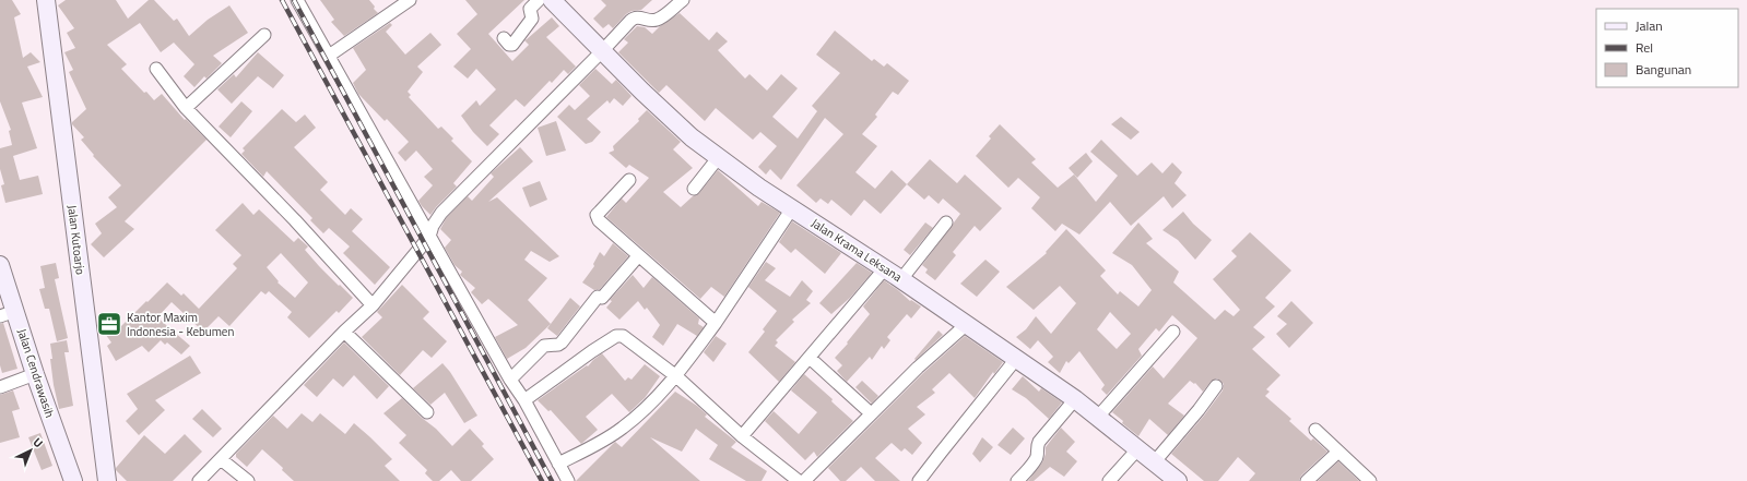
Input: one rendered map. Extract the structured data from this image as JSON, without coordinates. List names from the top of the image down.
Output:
{
  "streets": {
    "street": ["Jalan Kutoarjo", "Jalan Krama Leksana", "Jalan Cendrawasih"]
  },
  "places": {
    "office": ["Kantor Maxim Indonesia - Kebumen"]
  },
  "legend": ["Jalan", "Rel", "Bangunan"],
  "north": "top right"
}
